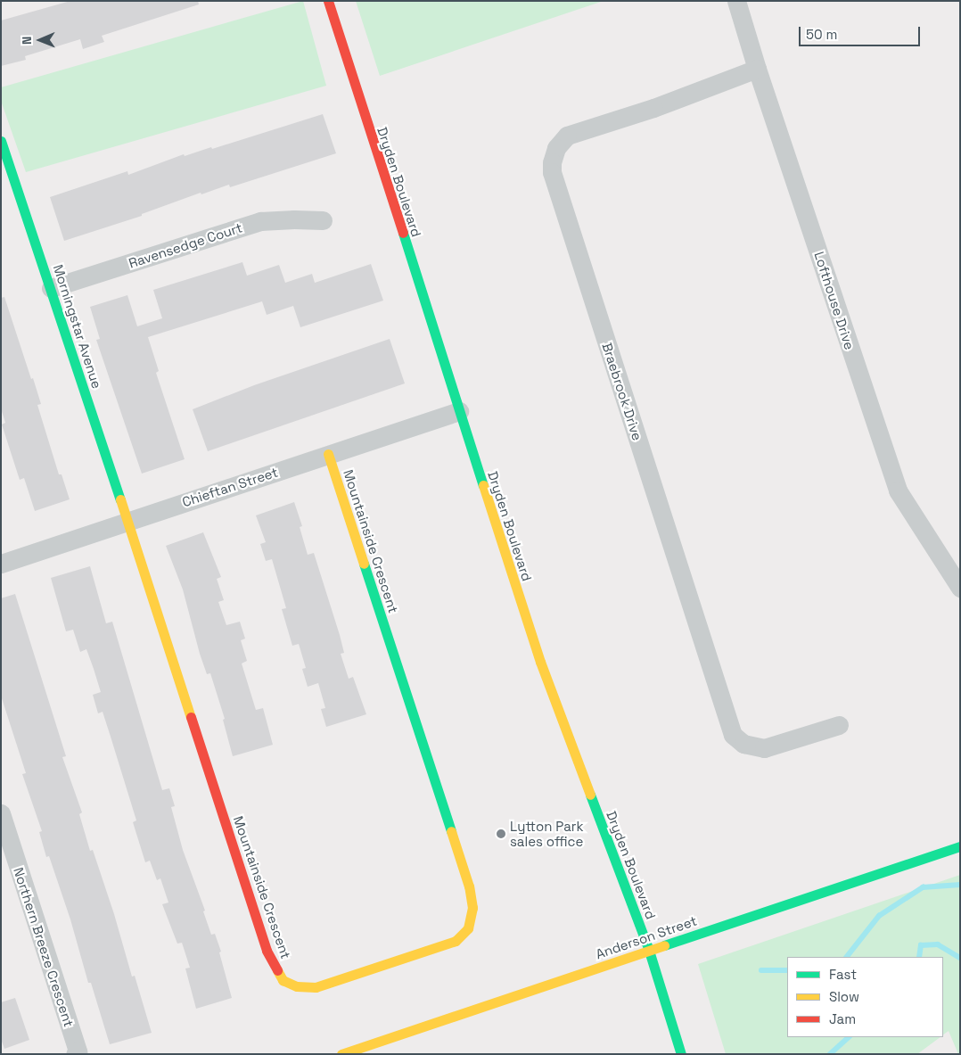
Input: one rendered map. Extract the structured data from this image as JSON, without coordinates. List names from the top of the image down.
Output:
{
  "streets": {
    "street": [
      "Dryden Boulevard",
      "Ravensedge Court",
      "Lofthouse Drive",
      "Morningstar Avenue",
      "Braebrook Drive",
      "Chieftan Street",
      "Mountainside Crescent",
      "Anderson Street",
      "Northern Breeze Crescent"
    ]
  },
  "crossings": [
    ["Dryden Boulevard", "Chieftan Street"],
    ["Dryden Boulevard", "Anderson Street"],
    ["Ravensedge Court", "Morningstar Avenue"],
    ["Lofthouse Drive", "Braebrook Drive"],
    ["Morningstar Avenue", "Chieftan Street"],
    ["Morningstar Avenue", "Mountainside Crescent"],
    ["Chieftan Street", "Mountainside Crescent"]
  ],
  "places": ["Lytton Park sales office"],
  "legend": ["Fast", "Slow", "Jam"],
  "scale_bar": "50 m",
  "north": "left"
}
